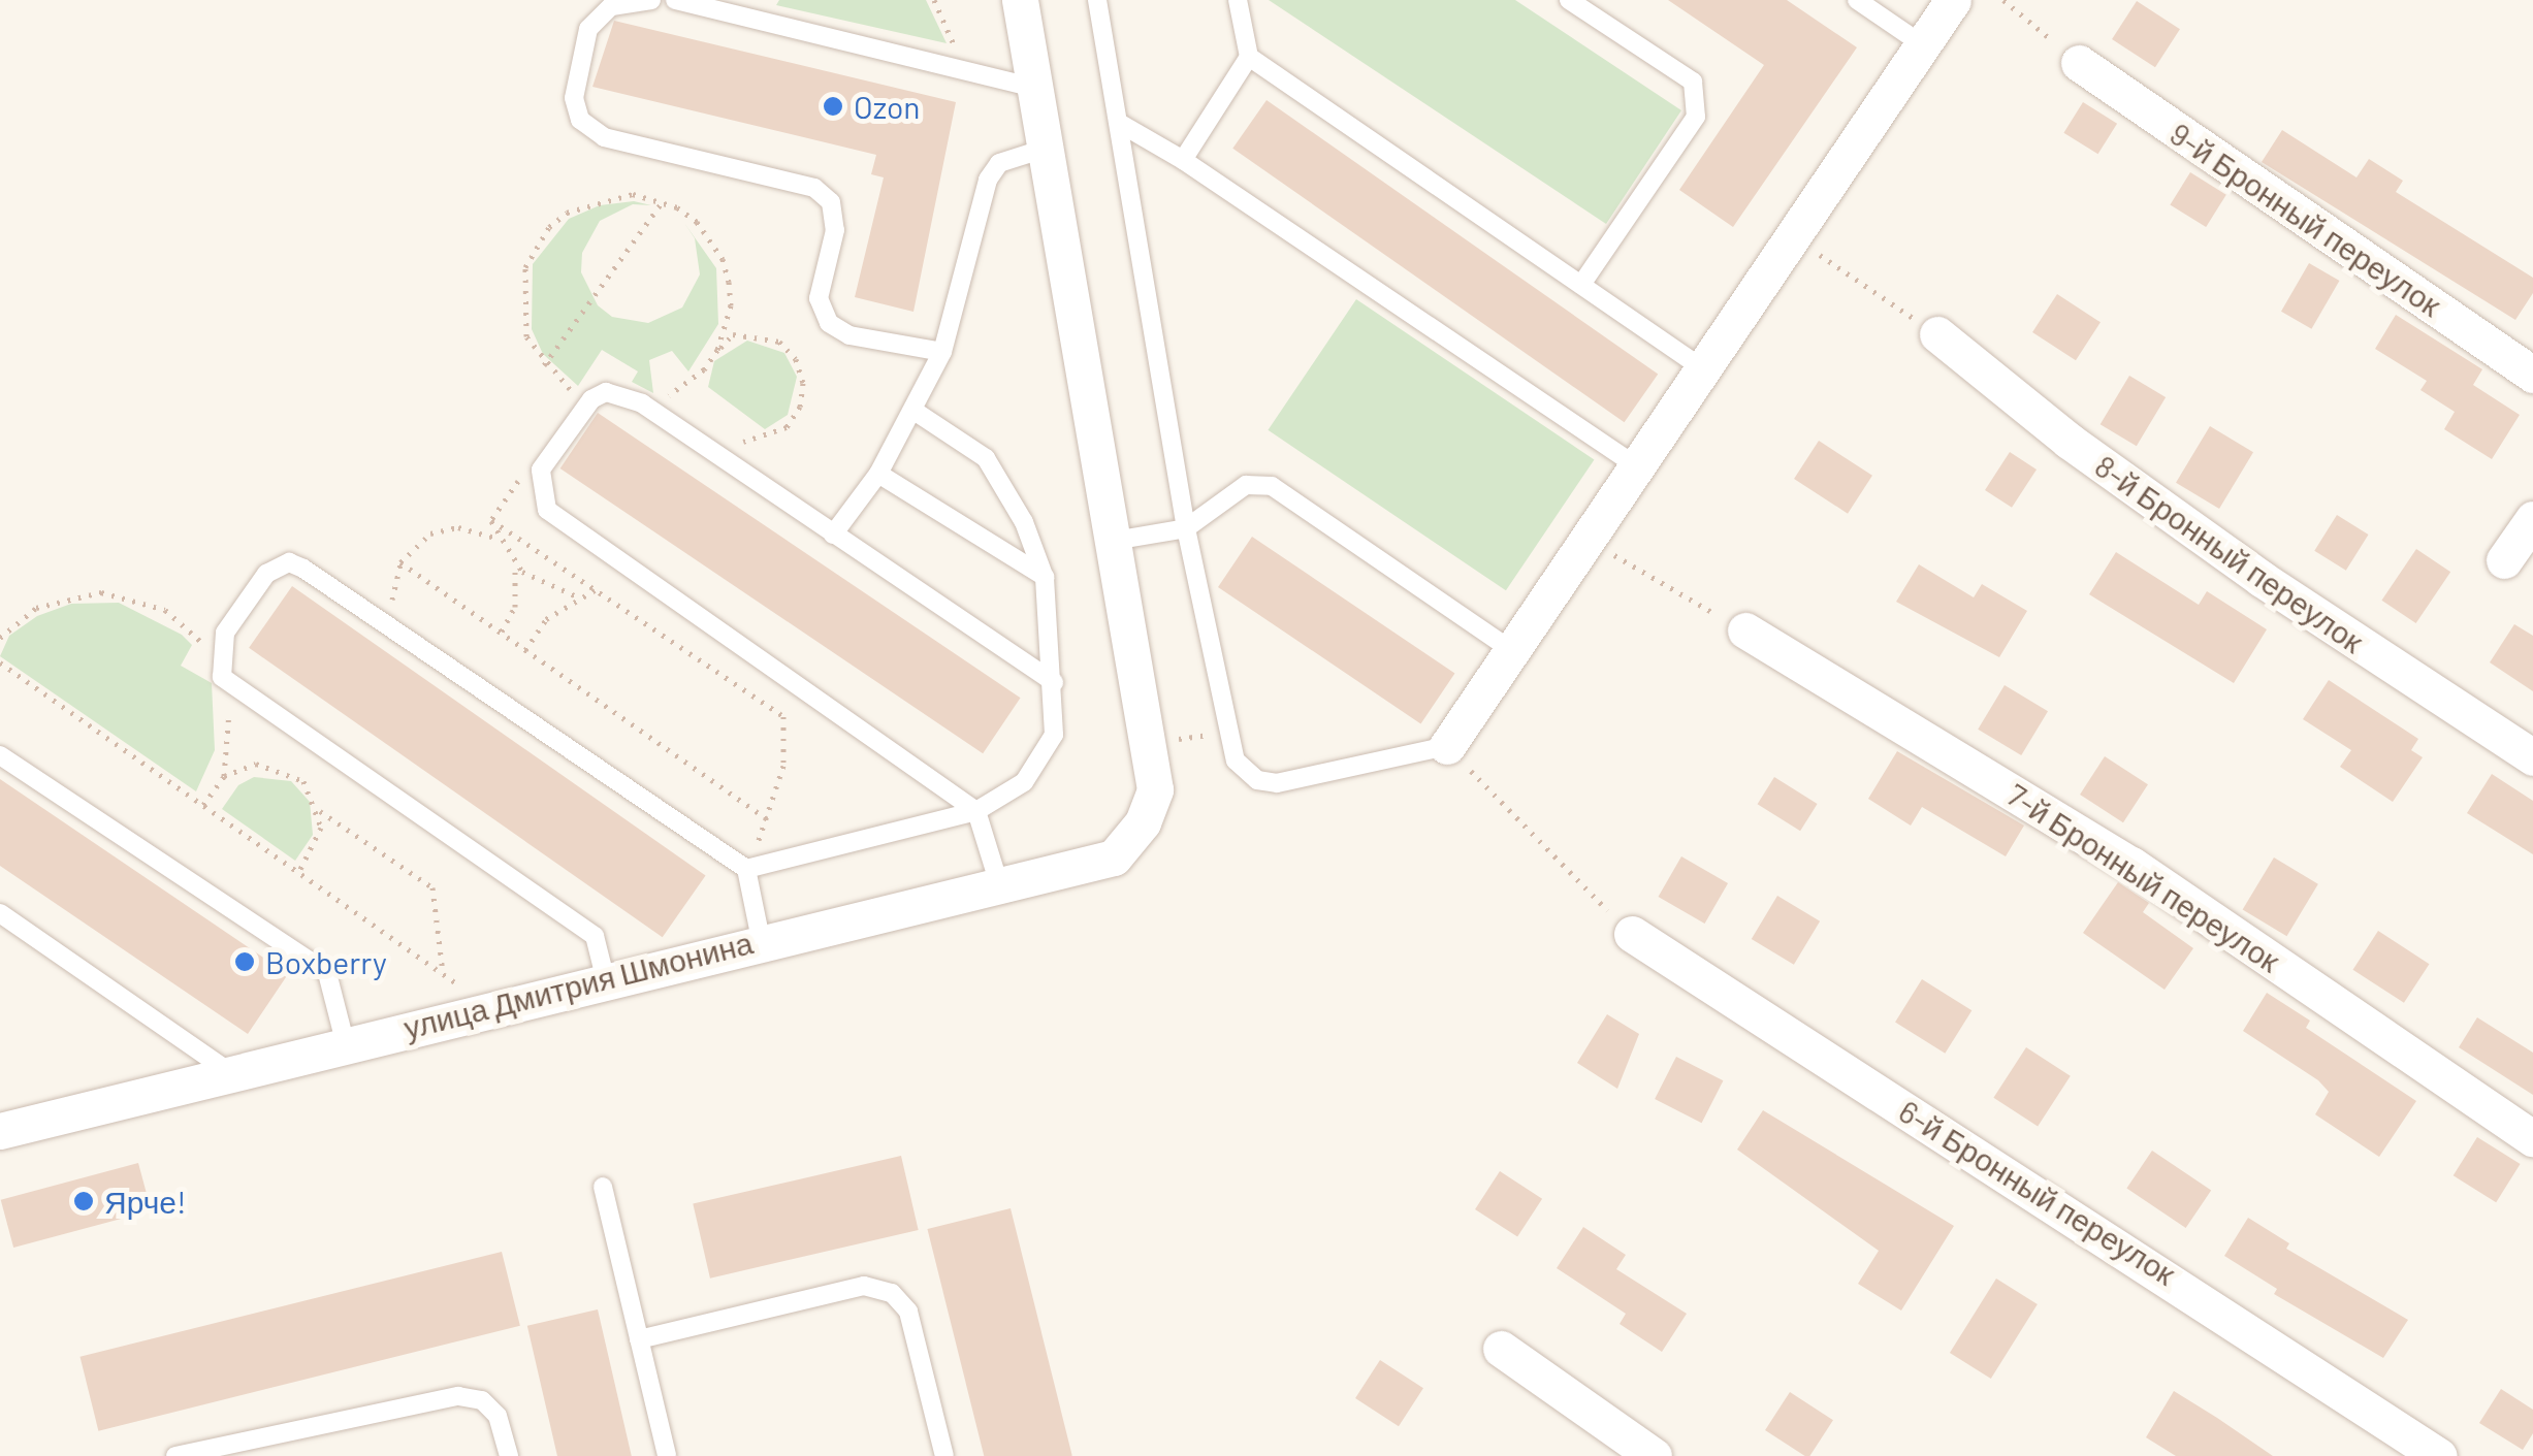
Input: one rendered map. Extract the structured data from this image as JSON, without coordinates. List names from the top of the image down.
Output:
{
  "streets": {
    "street": [
      "9-й Бронный переулок",
      "8-й Бронный переулок",
      "7-й Бронный переулок",
      "улица Дмитрия Шмонина",
      "6-й Бронный переулок"
    ]
  },
  "places": ["Ozon", "Boxberry", "Ярче!"]
}
